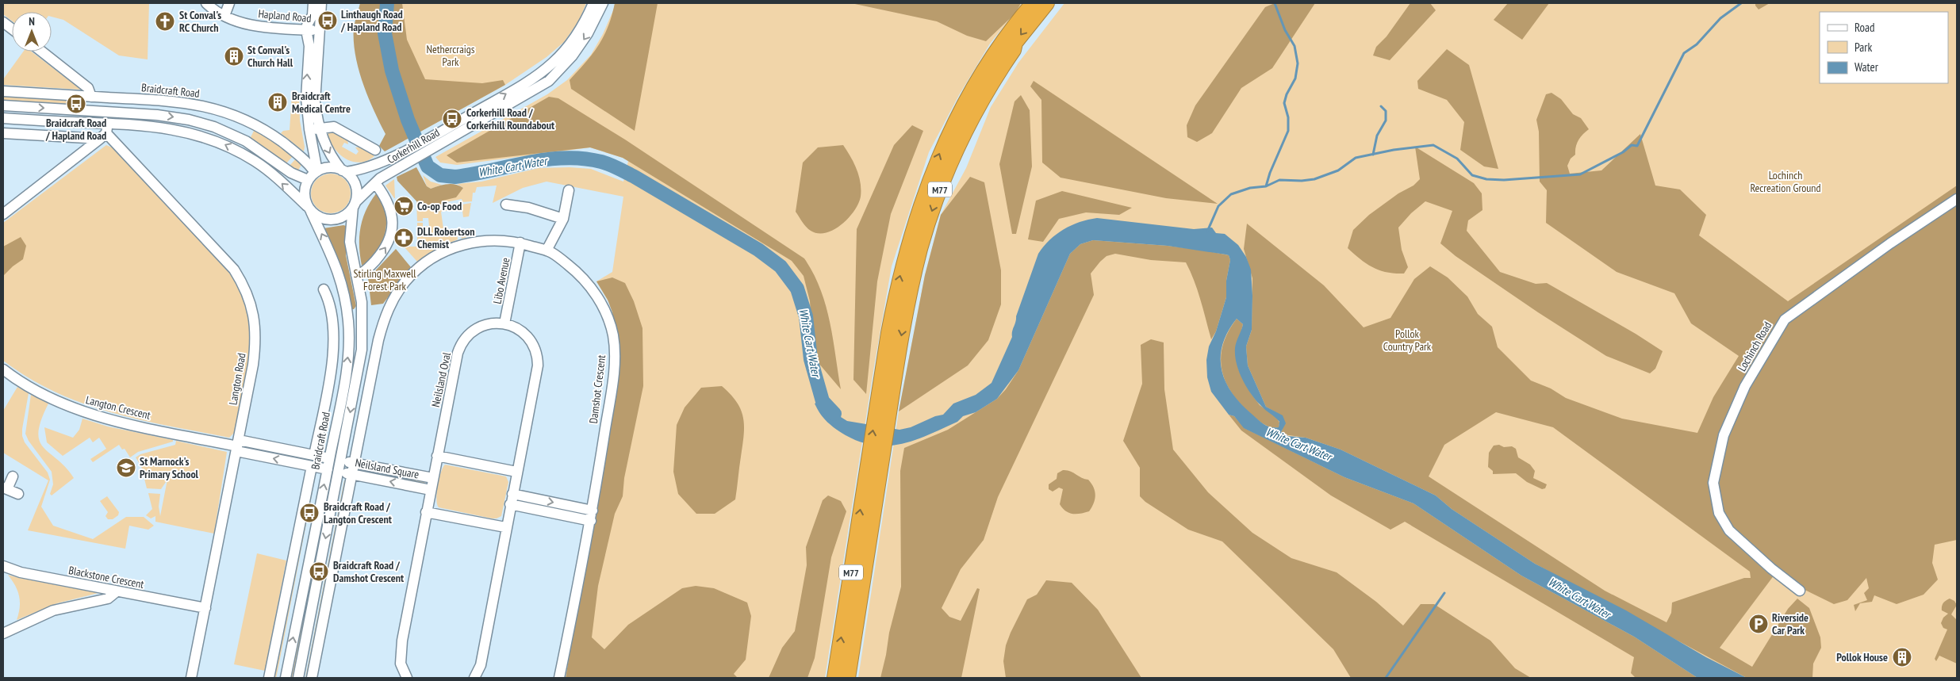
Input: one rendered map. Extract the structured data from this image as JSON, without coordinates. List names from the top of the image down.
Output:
{
  "streets": {
    "highway": ["M77"],
    "street": [
      "Hapland Road",
      "Braidcraft Road",
      "Corkerhill Road",
      "Libo Avenue",
      "Lochinch Road",
      "Langton Road",
      "Neilsland Oval",
      "Damshot Crescent",
      "Langton Crescent",
      "Neilsland Square",
      "Blackstone Crescent"
    ]
  },
  "crossings": [
    ["Braidcraft Road", "Corkerhill Road"],
    ["Braidcraft Road", "Langton Road"],
    ["Libo Avenue", "Neilsland Oval"],
    ["Libo Avenue", "Damshot Crescent"],
    ["Langton Road", "Langton Crescent"],
    ["Langton Road", "Blackstone Crescent"],
    ["Neilsland Oval", "Neilsland Square"],
    ["Damshot Crescent", "Neilsland Square"]
  ],
  "water": ["White Cart Water"],
  "parks": [
    "Nethercraigs Park",
    "Lochinch Recreation Ground",
    "Stirling Maxwell Forest Park",
    "Pollok Country Park"
  ],
  "places": {
    "bus stop": [
      "Linthaugh Road / Hapland Road",
      "Braidcraft Road / Hapland Road",
      "Corkerhill Road / Corkerhill Roundabout",
      "Braidcraft Road / Langton Crescent",
      "Braidcraft Road / Damshot Crescent"
    ],
    "church": ["St Conval's RC Church"],
    "building": ["St Conval's Church Hall", "Braidcraft Medical Centre", "Pollok House"],
    "supermarket": ["Co-op Food"],
    "pharmacy": ["DLL Robertson Chemist"],
    "school or university": ["St Marnock's Primary School"],
    "parking": ["Riverside Car Park"]
  },
  "legend": ["Road", "Park", "Water"],
  "north": "top"
}
